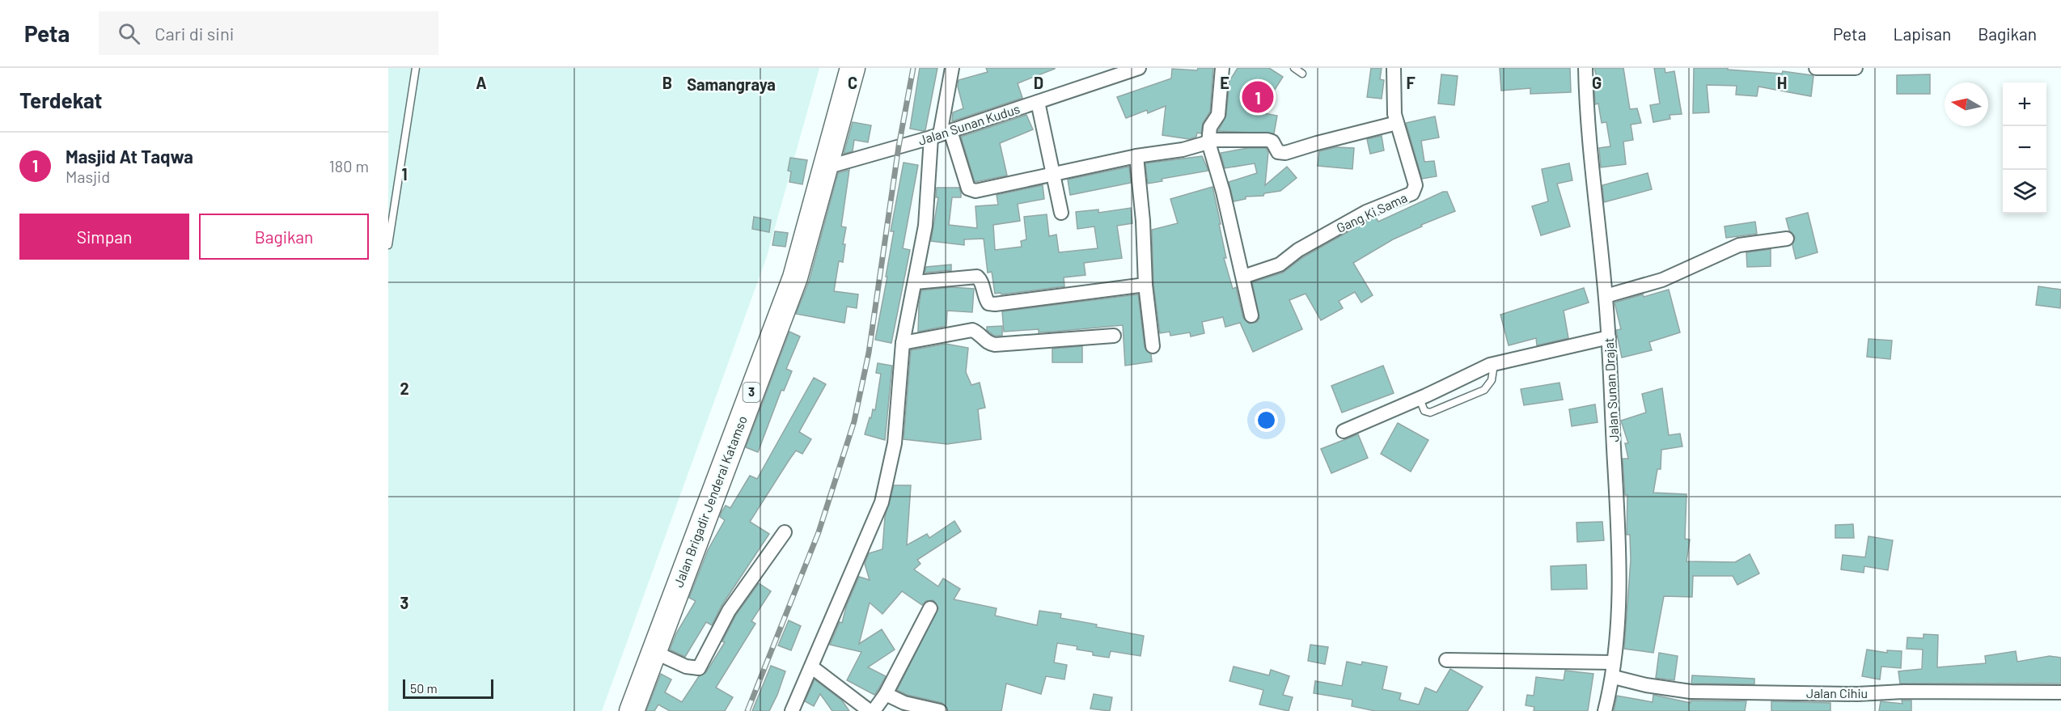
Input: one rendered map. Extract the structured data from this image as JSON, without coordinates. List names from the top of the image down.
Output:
{
  "streets": {
    "highway": ["3", "Jalan Brigadir Jenderal Katamso"],
    "street": [
      "Jalan Sunan Kudus",
      "Gang Ki Sama",
      "Jalan Sunan Drajat",
      "Jalan Cihiu"
    ]
  },
  "crossings": [
    ["Jalan Sunan Kudus", "Jalan Brigadir Jenderal Katamso"],
    ["Jalan Sunan Drajat", "Jalan Cihiu"]
  ],
  "districts": ["Samangraya"],
  "scale_bar": "50 m",
  "north": "left",
  "page": {
    "header": "Peta",
    "search": "Cari di sini",
    "nav": ["Peta", "Lapisan", "Bagikan"],
    "heading": "Terdekat",
    "pins": "1",
    "map_buttons": ["+", "−"],
    "list": [
      {
        "mark": "1",
        "name": "Masjid At Taqwa",
        "note": "Masjid",
        "value": "180 m"
      }
    ],
    "buttons": ["Simpan", "Bagikan"],
    "scale": "50 m"
  },
  "grid": {
    "columns": [
      "A",
      "B",
      "C",
      "D",
      "E",
      "F",
      "G",
      "H"
    ],
    "rows": ["1", "2", "3"]
  }
}
